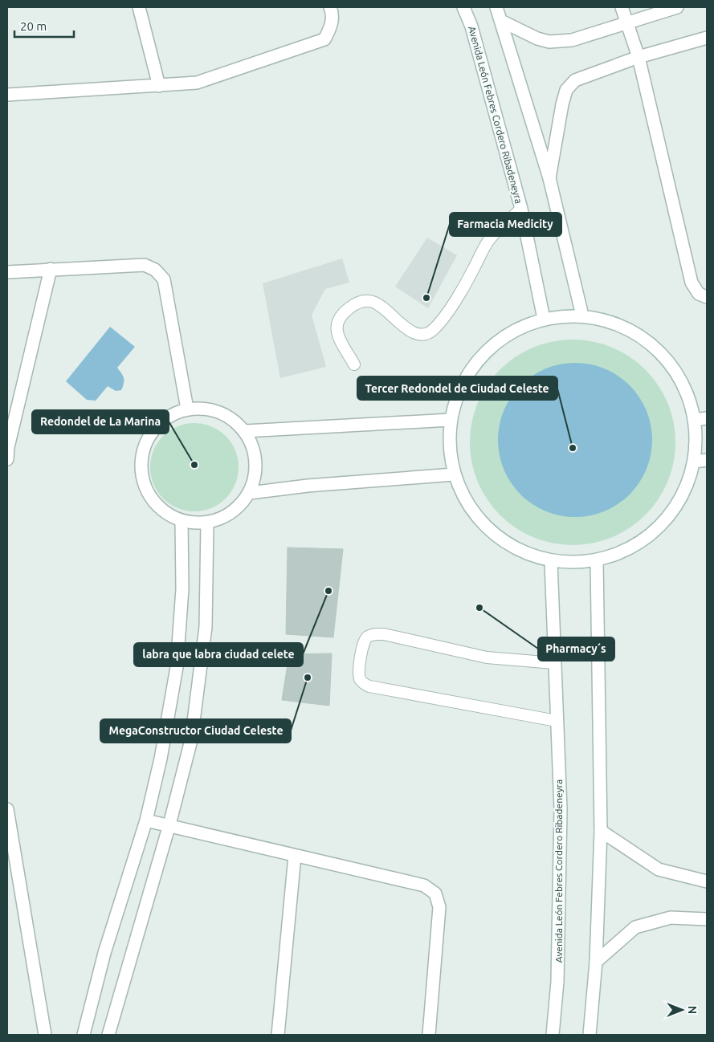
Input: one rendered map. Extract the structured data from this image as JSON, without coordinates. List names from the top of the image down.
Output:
{
  "streets": {
    "street": ["Avenida León Febres Cordero Ribadeneyra"]
  },
  "places": [
    "Farmacia Medicity",
    "Tercer Redondel de Ciudad Celeste",
    "Redondel de La Marina",
    "labra que labra ciudad celete",
    "Pharmacy´s",
    "MegaConstructor Ciudad Celeste"
  ],
  "scale_bar": "20 m",
  "north": "right"
}
